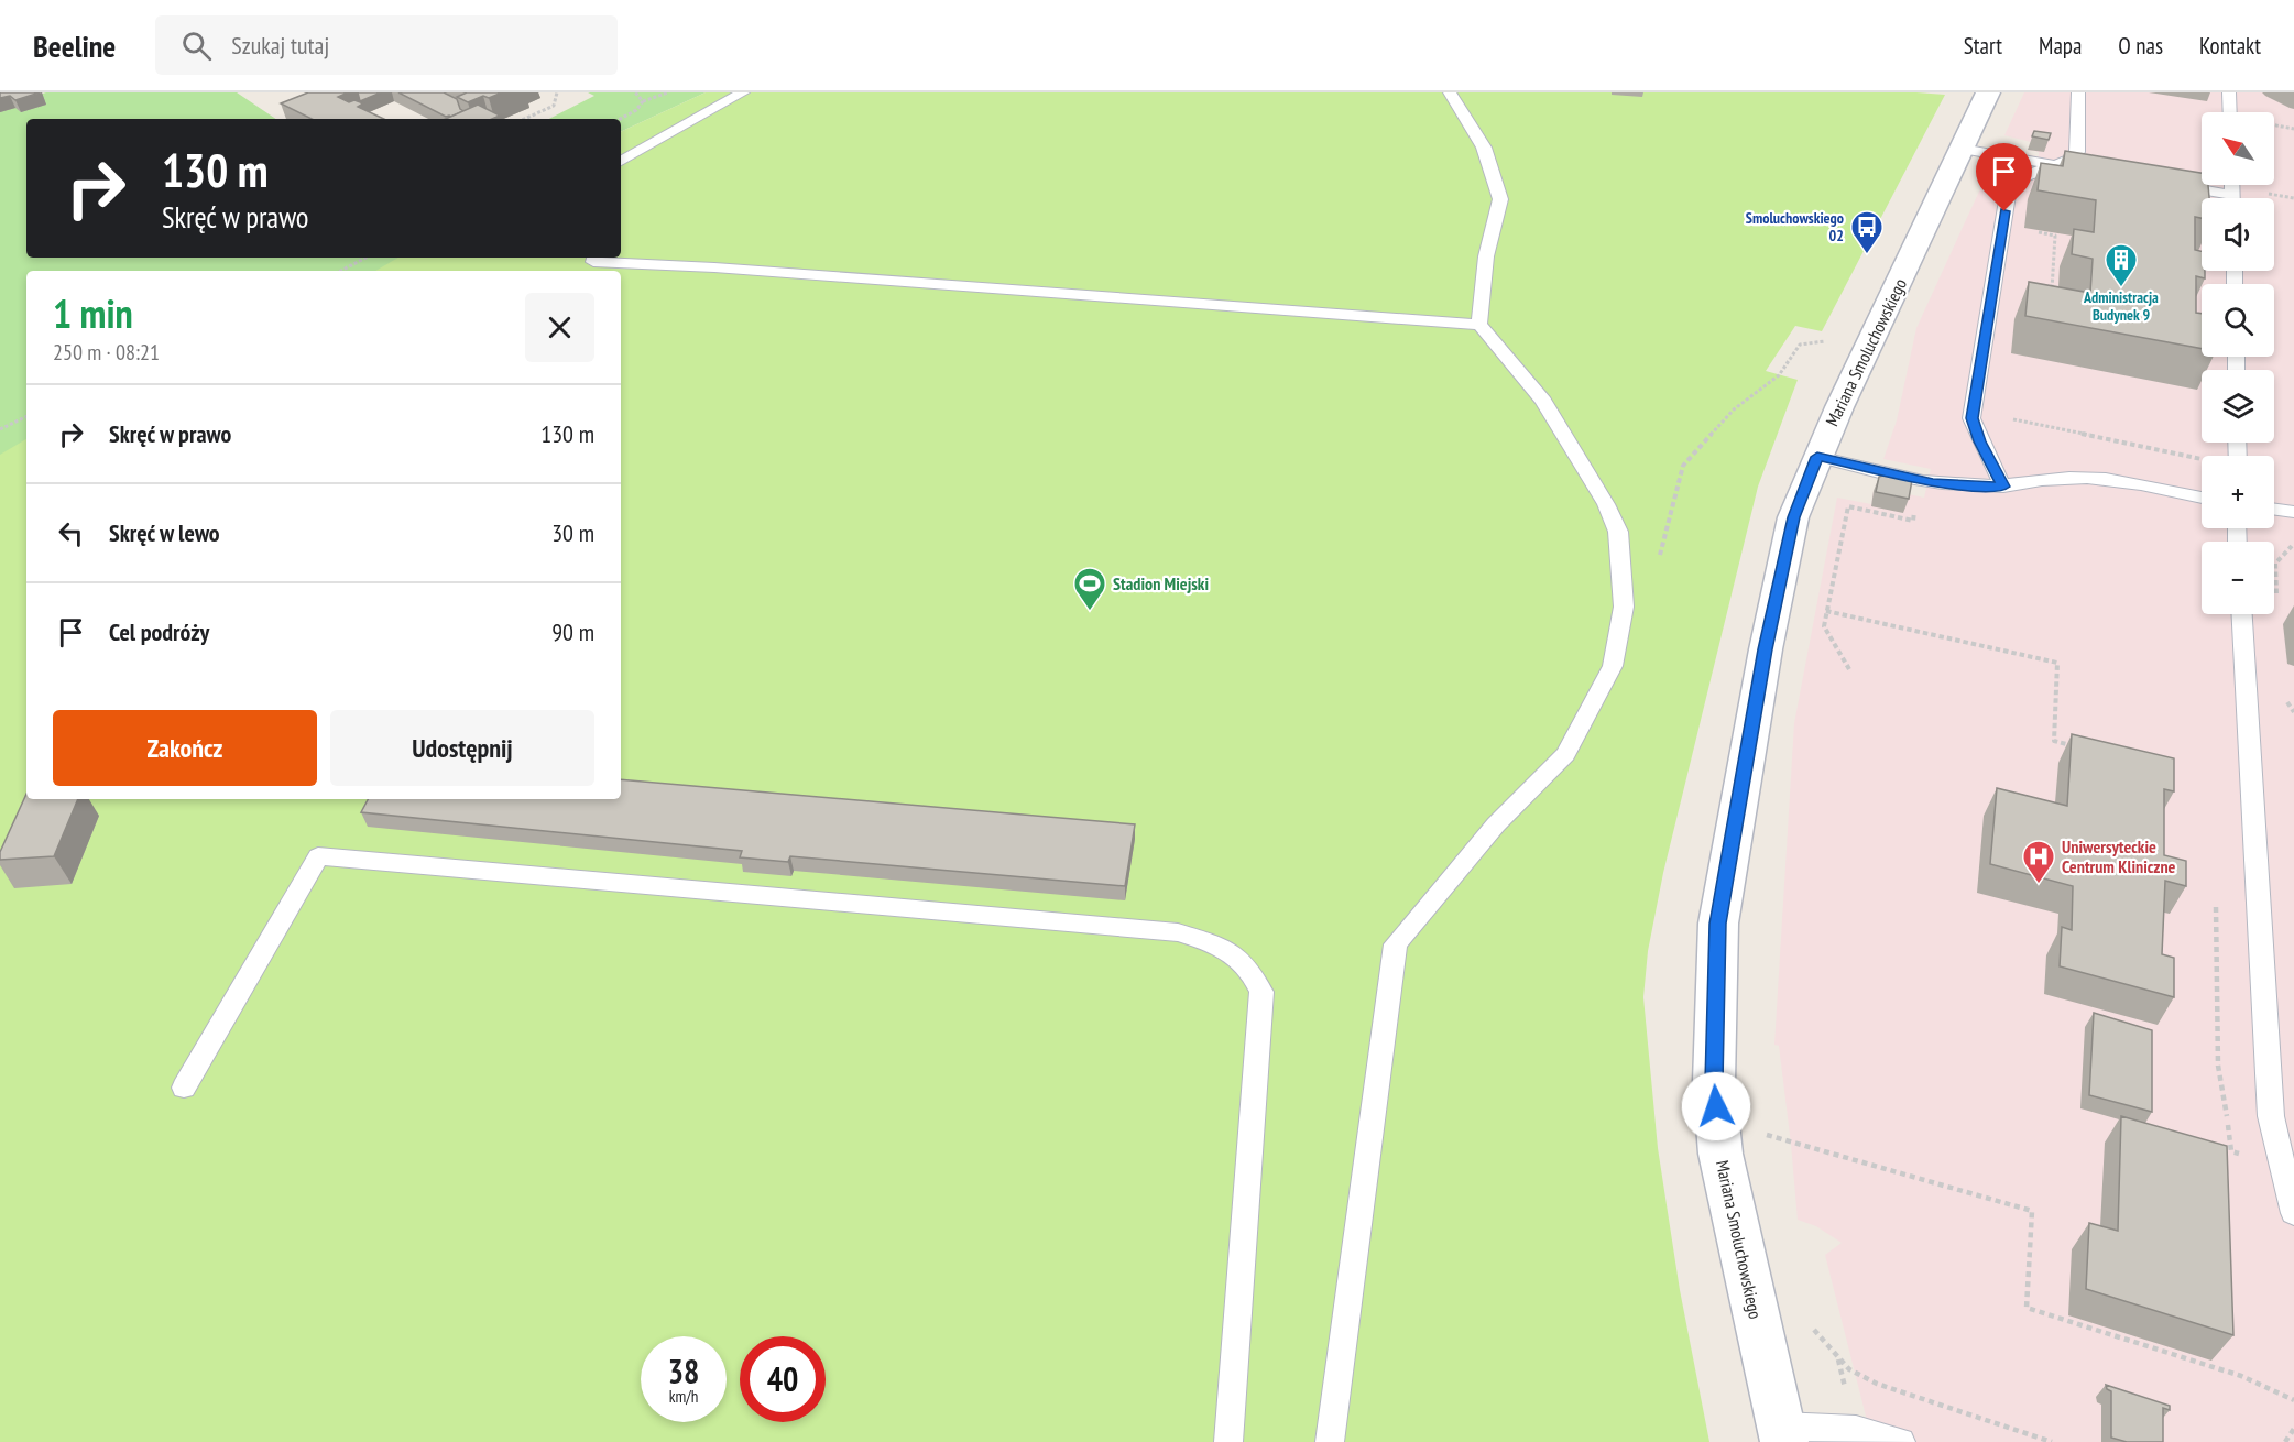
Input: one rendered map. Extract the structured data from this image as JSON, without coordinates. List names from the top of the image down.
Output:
{
  "streets": {
    "street": ["Mariana Smoluchowskiego"]
  },
  "places": {
    "bus stop": ["Smoluchowskiego 02"],
    "building": ["Administracja Budynek 9"],
    "sports": ["Stadion Miejski"],
    "hospital": ["Uniwersyteckie Centrum Kliniczne"]
  },
  "north": "top left",
  "page": {
    "header": "Beeline",
    "search": "Szukaj tutaj",
    "nav": [
      "Start",
      "Mapa",
      "O nas",
      "Kontakt"
    ],
    "map_buttons": ["+", "−"],
    "turn": ["130 m", "Skręć w prawo"],
    "heading": ["1 min", "250 m · 08:21"],
    "list": [
      {
        "name": "Skręć w prawo",
        "value": "130 m"
      },
      {
        "name": "Skręć w lewo",
        "value": "30 m"
      },
      {
        "name": "Cel podróży",
        "value": "90 m"
      }
    ],
    "buttons": ["Zakończ", "Udostępnij"],
    "speed": "38 km/h",
    "limit": "40"
  }
}
